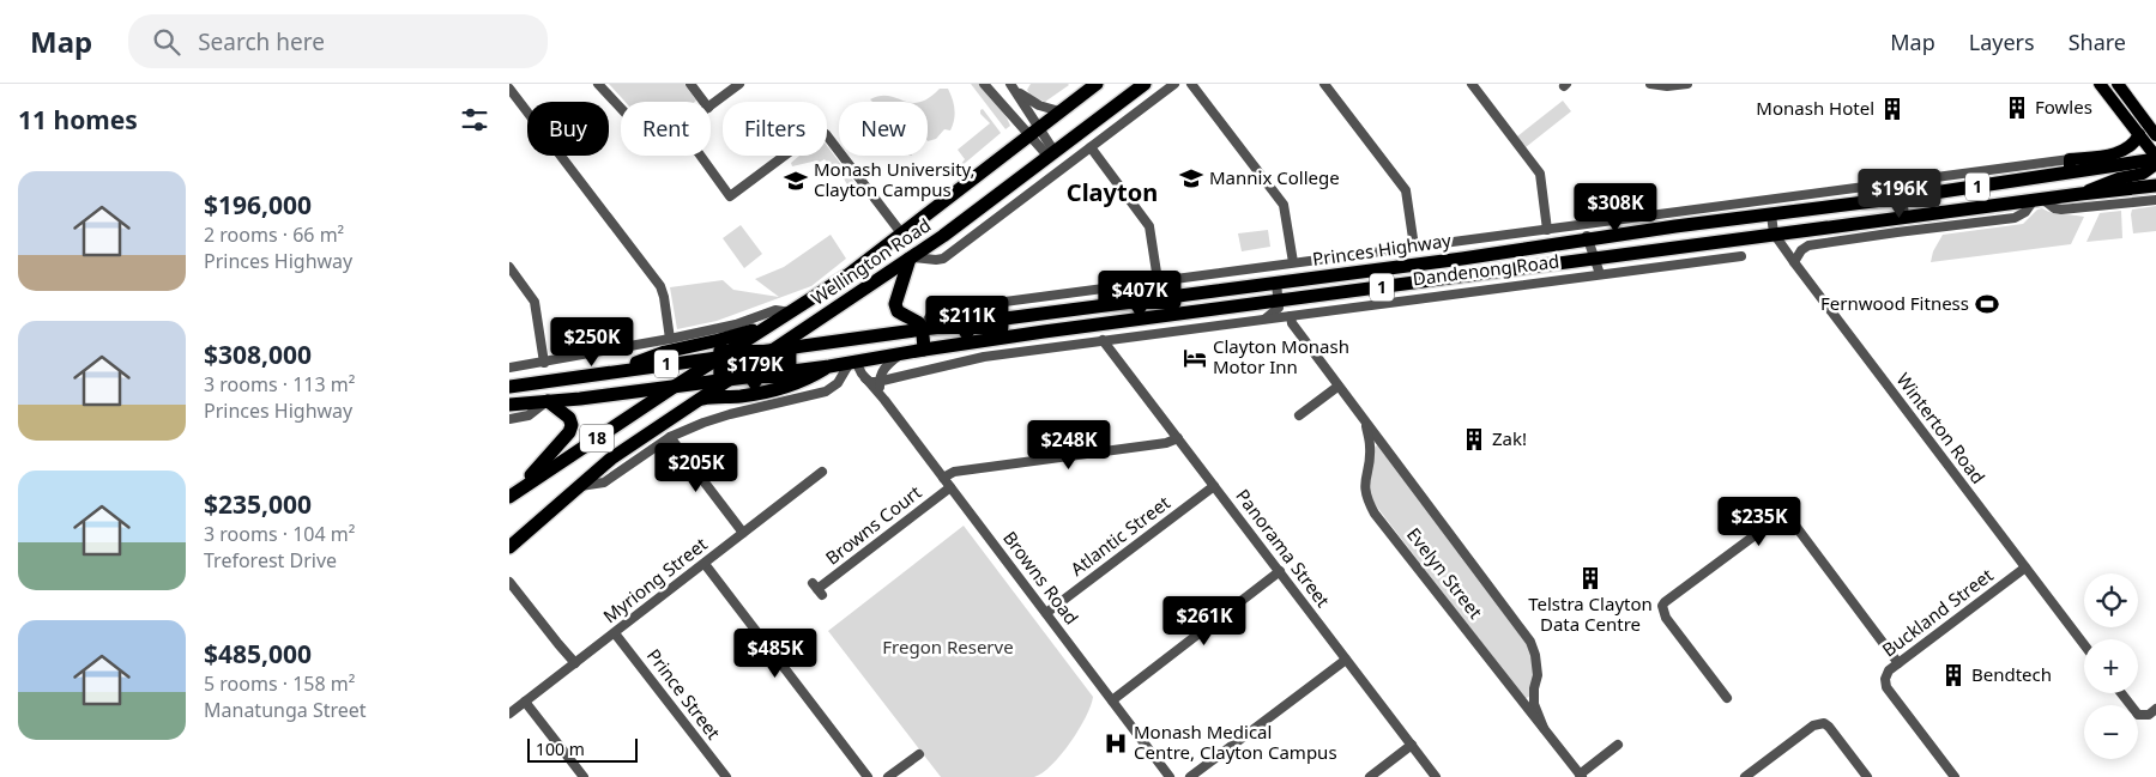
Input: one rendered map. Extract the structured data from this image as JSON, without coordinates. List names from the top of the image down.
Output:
{
  "streets": {
    "highway": [
      "1",
      "Princes Highway",
      "Wellington Road",
      "18"
    ],
    "street": [
      "Dandenong Road",
      "Winterton Road",
      "Browns Court",
      "Atlantic Street",
      "Panorama Street",
      "Evelyn Street",
      "Browns Road",
      "Myriong Street",
      "Buckland Street",
      "Prince Street"
    ]
  },
  "crossings": [
    ["1", "Princes Highway"],
    ["1", "Wellington Road"],
    ["1", "18"],
    ["1", "Browns Road"],
    ["Princes Highway", "Wellington Road"],
    ["Princes Highway", "Dandenong Road"],
    ["Princes Highway", "Winterton Road"],
    ["Princes Highway", "18"],
    ["Princes Highway", "Browns Road"],
    ["Wellington Road", "18"],
    ["Dandenong Road", "Panorama Street"],
    ["Dandenong Road", "Evelyn Street"],
    ["Dandenong Road", "Browns Road"],
    ["Winterton Road", "Buckland Street"],
    ["Browns Court", "Browns Road"],
    ["Atlantic Street", "Panorama Street"],
    ["Atlantic Street", "Browns Road"],
    ["Myriong Street", "Prince Street"]
  ],
  "districts": ["Clayton"],
  "parks": ["Fregon Reserve"],
  "places": {
    "building": [
      "Fowles",
      "Monash Hotel",
      "Zak!",
      "Telstra Clayton Data Centre",
      "Bendtech"
    ],
    "school or university": ["Mannix College", "Monash University, Clayton Campus"],
    "sports": ["Fernwood Fitness"],
    "hotel": ["Clayton Monash Motor Inn"],
    "hospital": ["Monash Medical Centre, Clayton Campus"]
  },
  "scale_bar": "100 m",
  "page": {
    "header": "Map",
    "search": "Search here",
    "nav": ["Map", "Layers", "Share"],
    "heading": "11 homes",
    "chip": [
      "Buy",
      "Rent",
      "Filters",
      "New"
    ],
    "list": [
      {
        "name": "$196,000",
        "note": "2 rooms · 66 m² · Princes Highway"
      },
      {
        "name": "$308,000",
        "note": "3 rooms · 113 m² · Princes Highway"
      },
      {
        "name": "$235,000",
        "note": "3 rooms · 104 m² · Treforest Drive"
      },
      {
        "name": "$485,000",
        "note": "5 rooms · 158 m² · Manatunga Street"
      }
    ],
    "price": [
      "$196K",
      "$308K",
      "$407K",
      "$211K",
      "$250K",
      "$179K",
      "$248K",
      "$205K",
      "$235K",
      "$261K",
      "$485K"
    ],
    "map_buttons": ["+", "−"],
    "scale": "100 m"
  }
}
